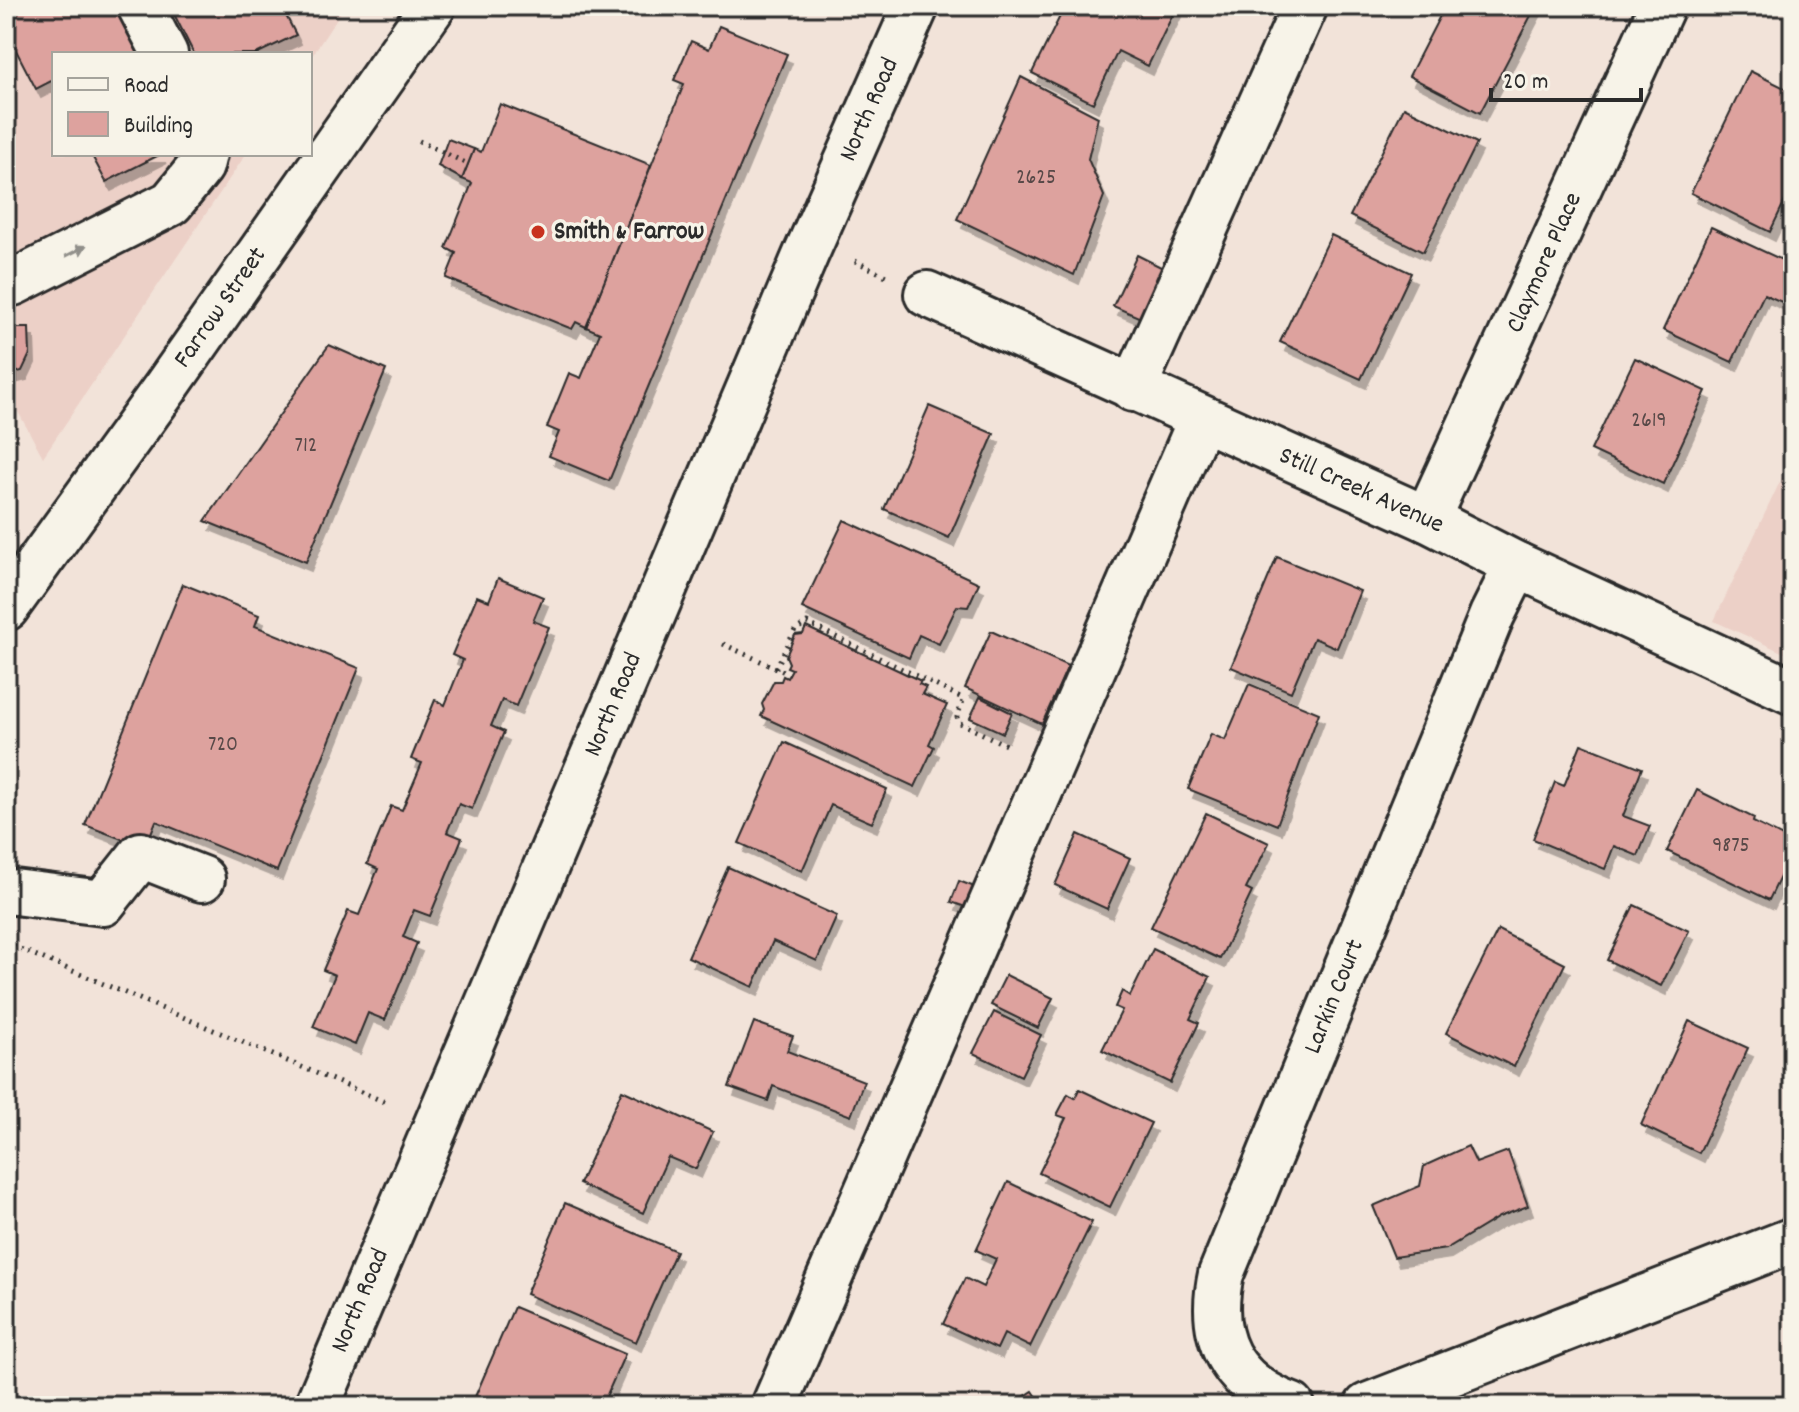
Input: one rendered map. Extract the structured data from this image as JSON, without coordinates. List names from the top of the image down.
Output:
{
  "streets": {
    "street": [
      "North Road",
      "Claymore Place",
      "Farrow Street",
      "Still Creek Avenue",
      "Larkin Court"
    ]
  },
  "crossings": [
    ["Claymore Place", "Still Creek Avenue"],
    ["Still Creek Avenue", "Larkin Court"]
  ],
  "places": ["Smith & Farrow"],
  "house_numbers": [
    "2625",
    "2619",
    "712",
    "720",
    "9875"
  ],
  "legend": ["Road", "Building"],
  "scale_bar": "20 m"
}
